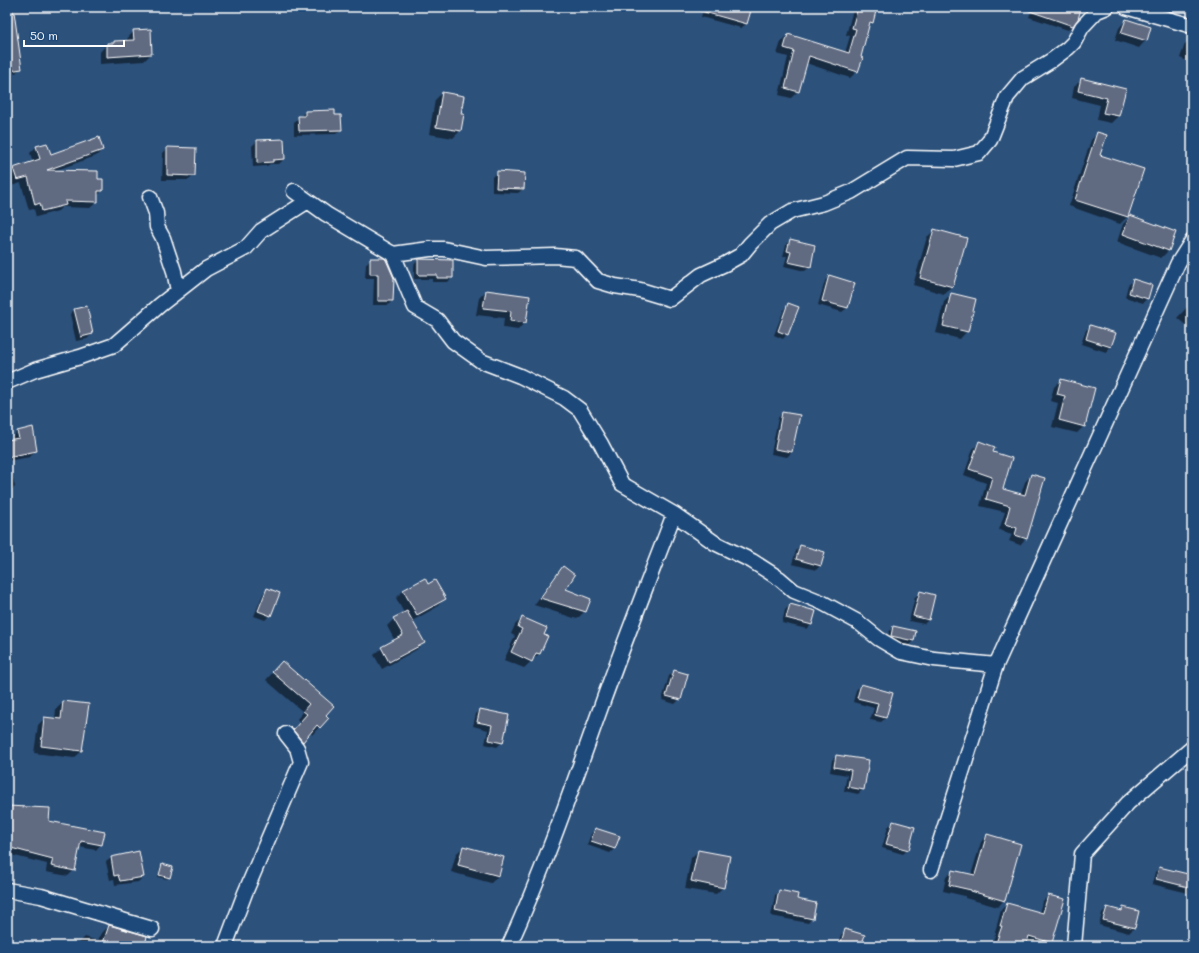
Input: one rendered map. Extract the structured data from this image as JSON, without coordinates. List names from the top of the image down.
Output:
{
  "scale_bar": "50 m"
}
